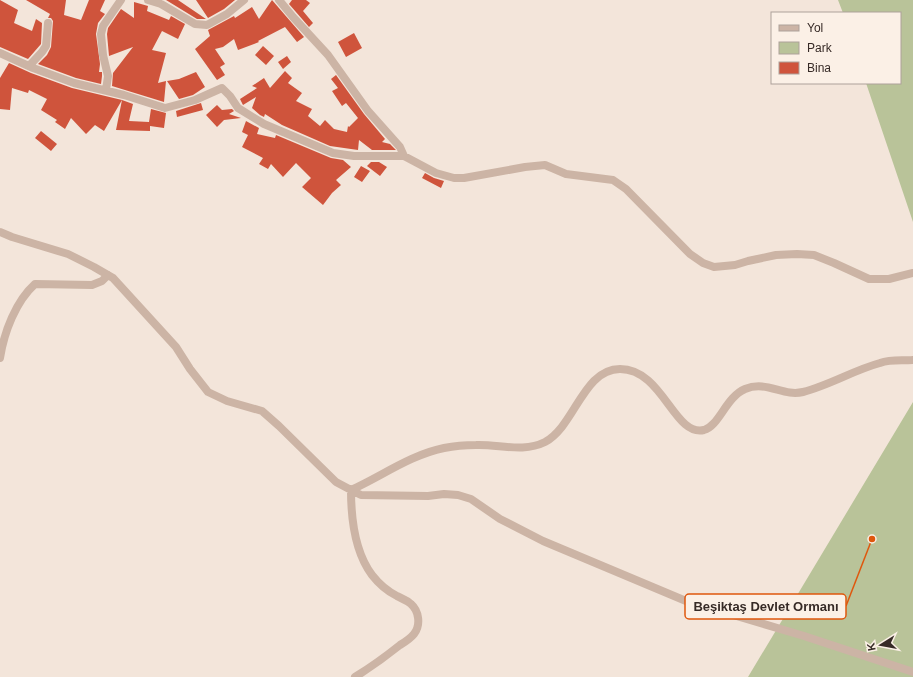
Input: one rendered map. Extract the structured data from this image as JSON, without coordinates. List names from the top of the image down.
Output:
{
  "places": ["Beşiktaş Devlet Ormanı"],
  "legend": ["Yol", "Park", "Bina"],
  "north": "left"
}
